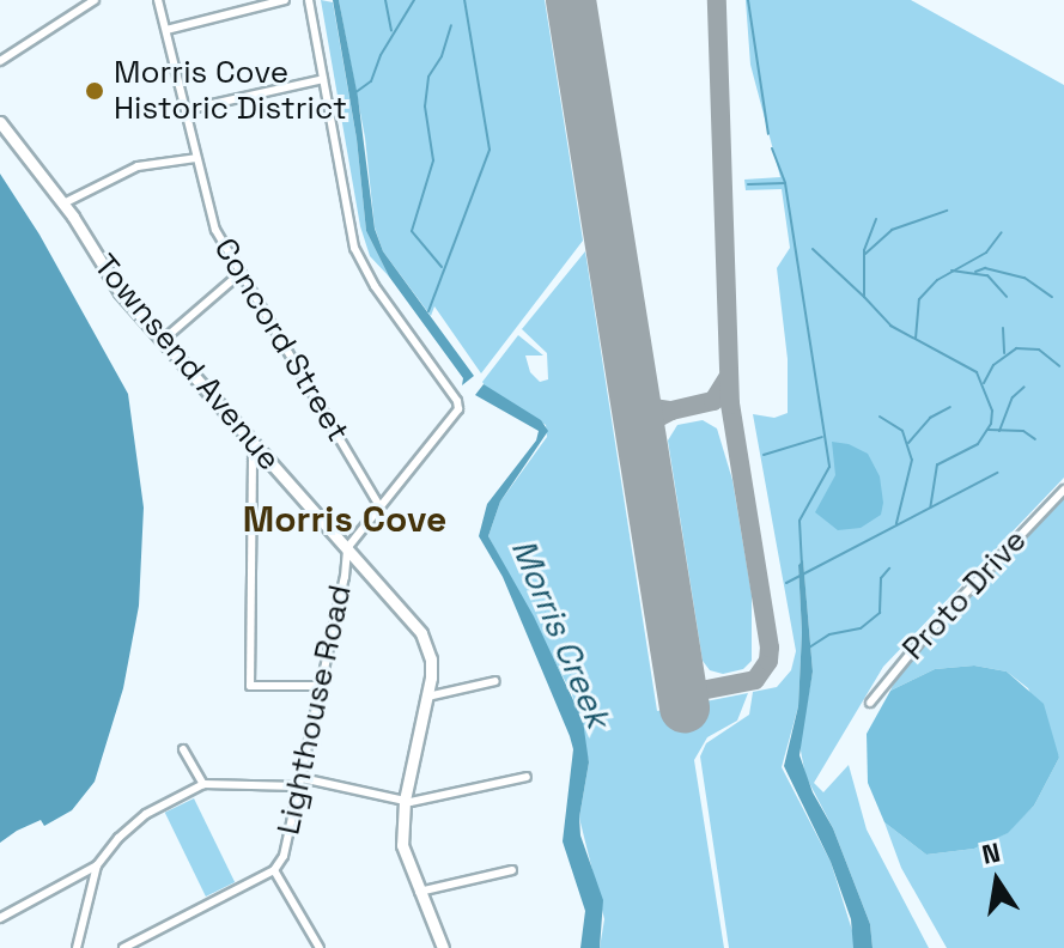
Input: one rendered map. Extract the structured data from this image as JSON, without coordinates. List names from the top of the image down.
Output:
{
  "streets": {
    "main road": ["Townsend Avenue"],
    "street": ["Concord Street", "Proto Drive", "Lighthouse Road"]
  },
  "crossings": [
    ["Townsend Avenue", "Lighthouse Road"]
  ],
  "districts": ["Morris Cove"],
  "water": ["Morris Creek"],
  "places": ["Morris Cove Historic District"],
  "north": "top"
}
